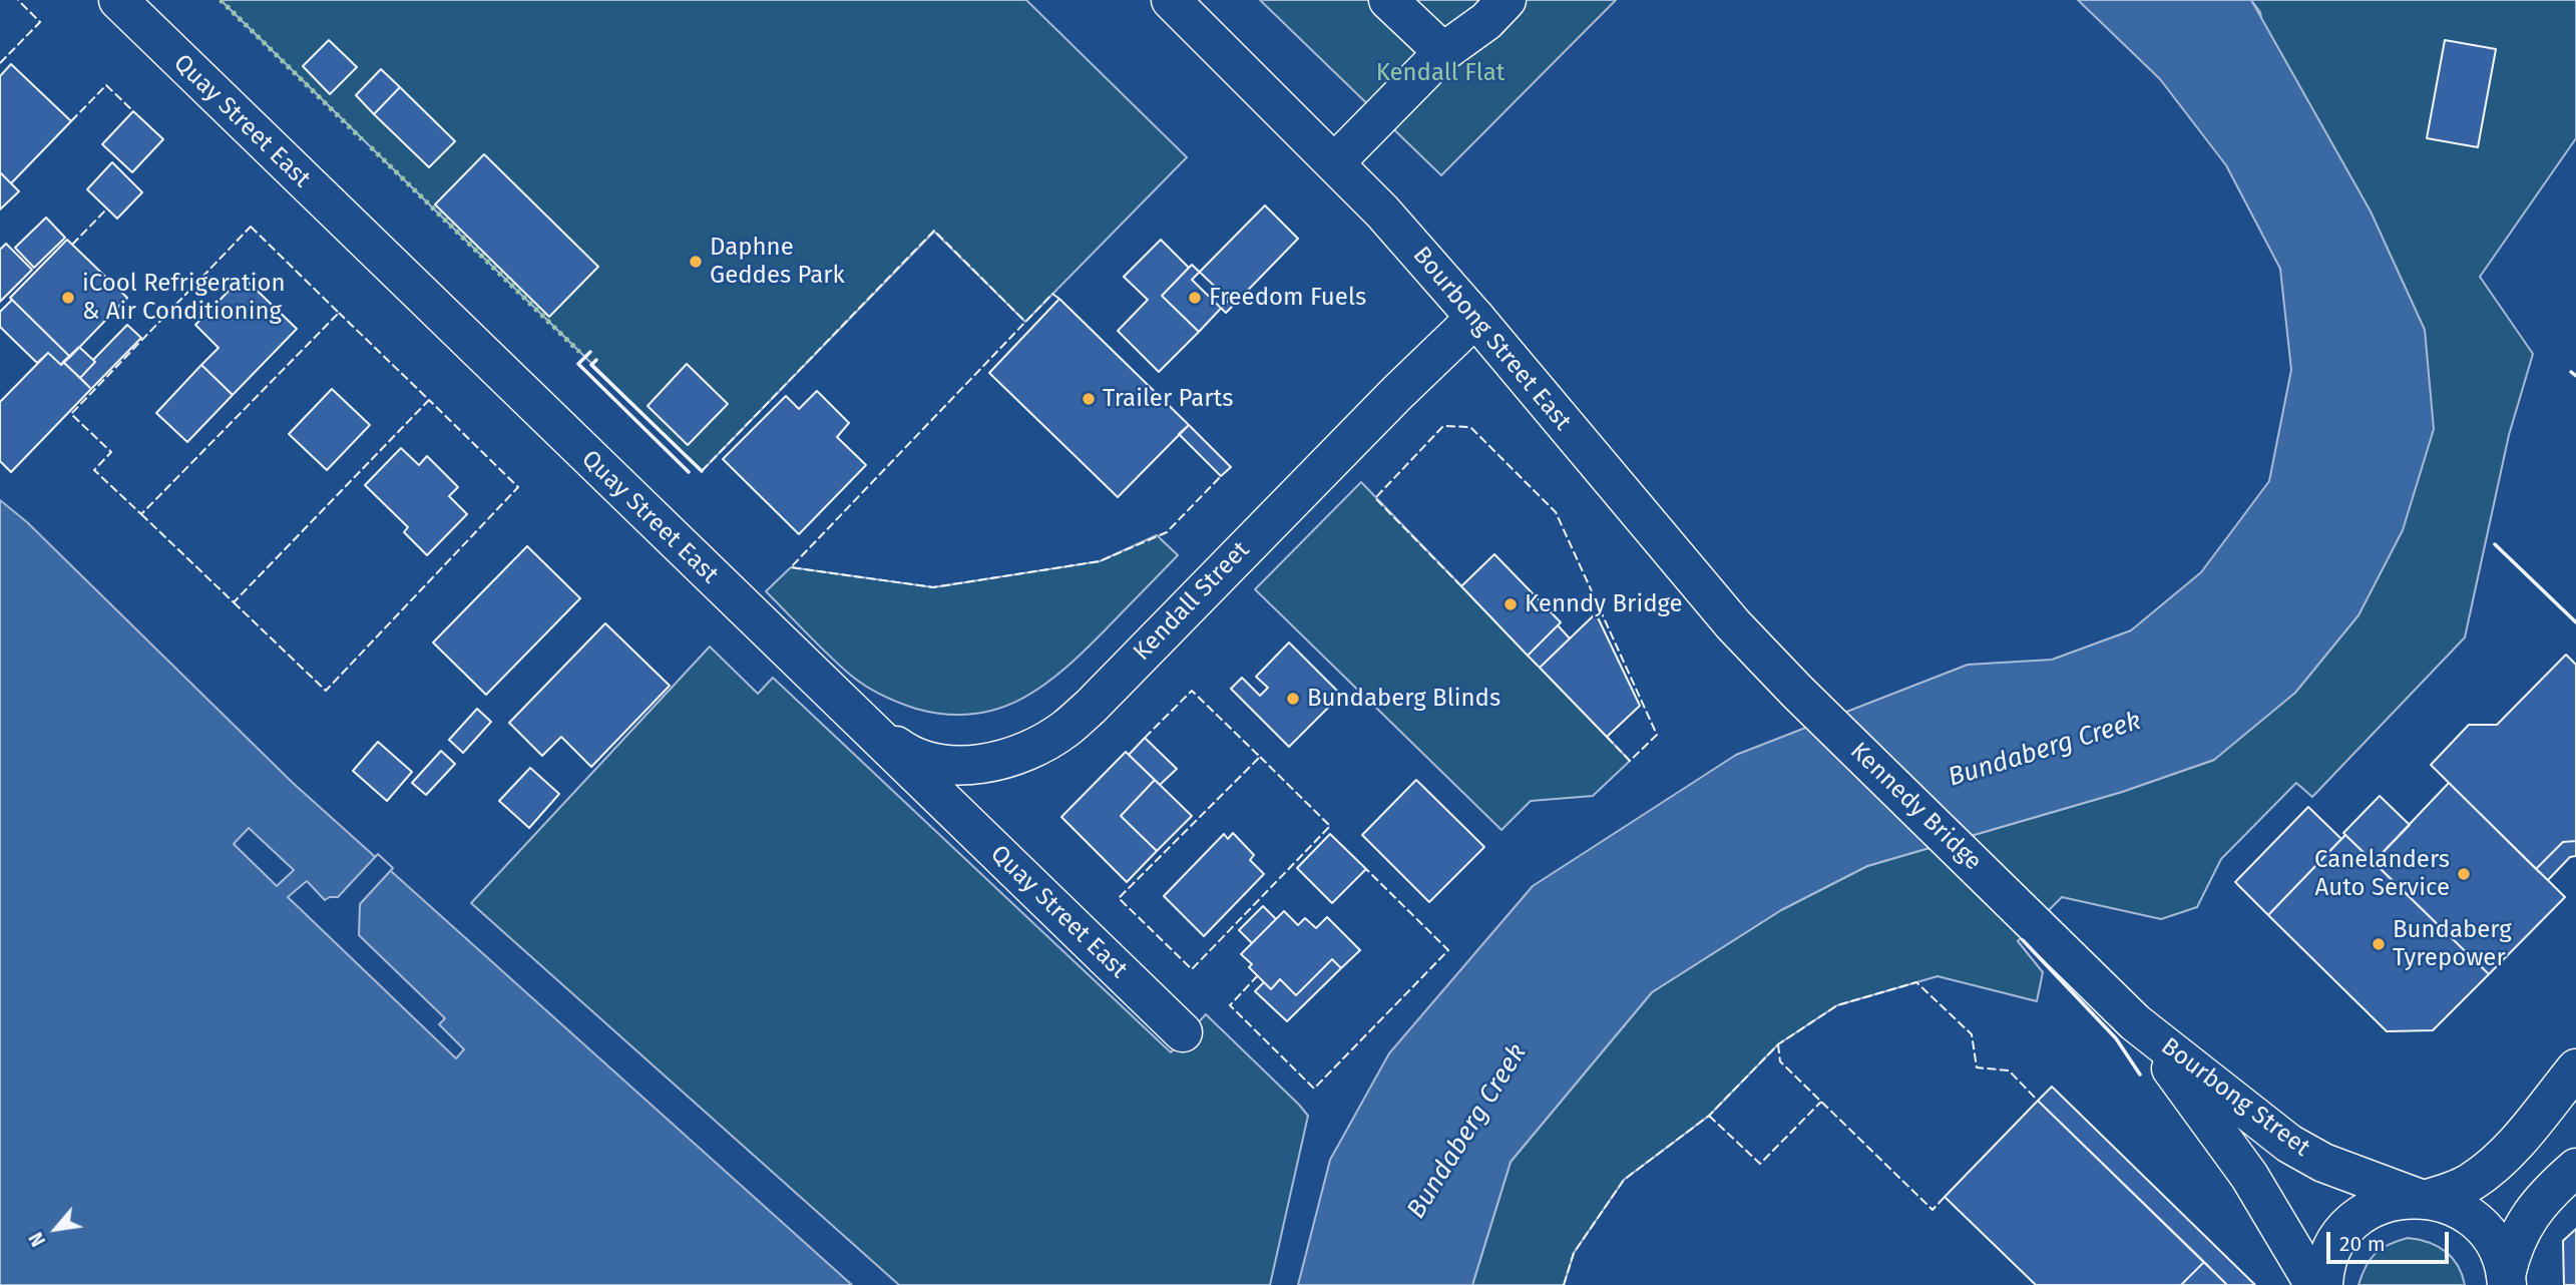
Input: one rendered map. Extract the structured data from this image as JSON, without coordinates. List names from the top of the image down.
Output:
{
  "streets": {
    "street": [
      "Quay Street East",
      "Bourbong Street East",
      "Kendall Street",
      "Kennedy Bridge",
      "Bourbong Street"
    ]
  },
  "crossings": [
    ["Quay Street East", "Kendall Street"],
    ["Bourbong Street East", "Kendall Street"],
    ["Bourbong Street East", "Kennedy Bridge"],
    ["Kennedy Bridge", "Bourbong Street"]
  ],
  "water": ["Bundaberg Creek"],
  "parks": ["Kendall Flat"],
  "places": [
    "Daphne Geddes Park",
    "iCool Refrigeration & Air Conditioning",
    "Freedom Fuels",
    "Trailer Parts",
    "Kenndy Bridge",
    "Bundaberg Blinds",
    "Canelanders Auto Service",
    "Bundaberg Tyrepower"
  ],
  "scale_bar": "20 m",
  "north": "bottom left"
}
